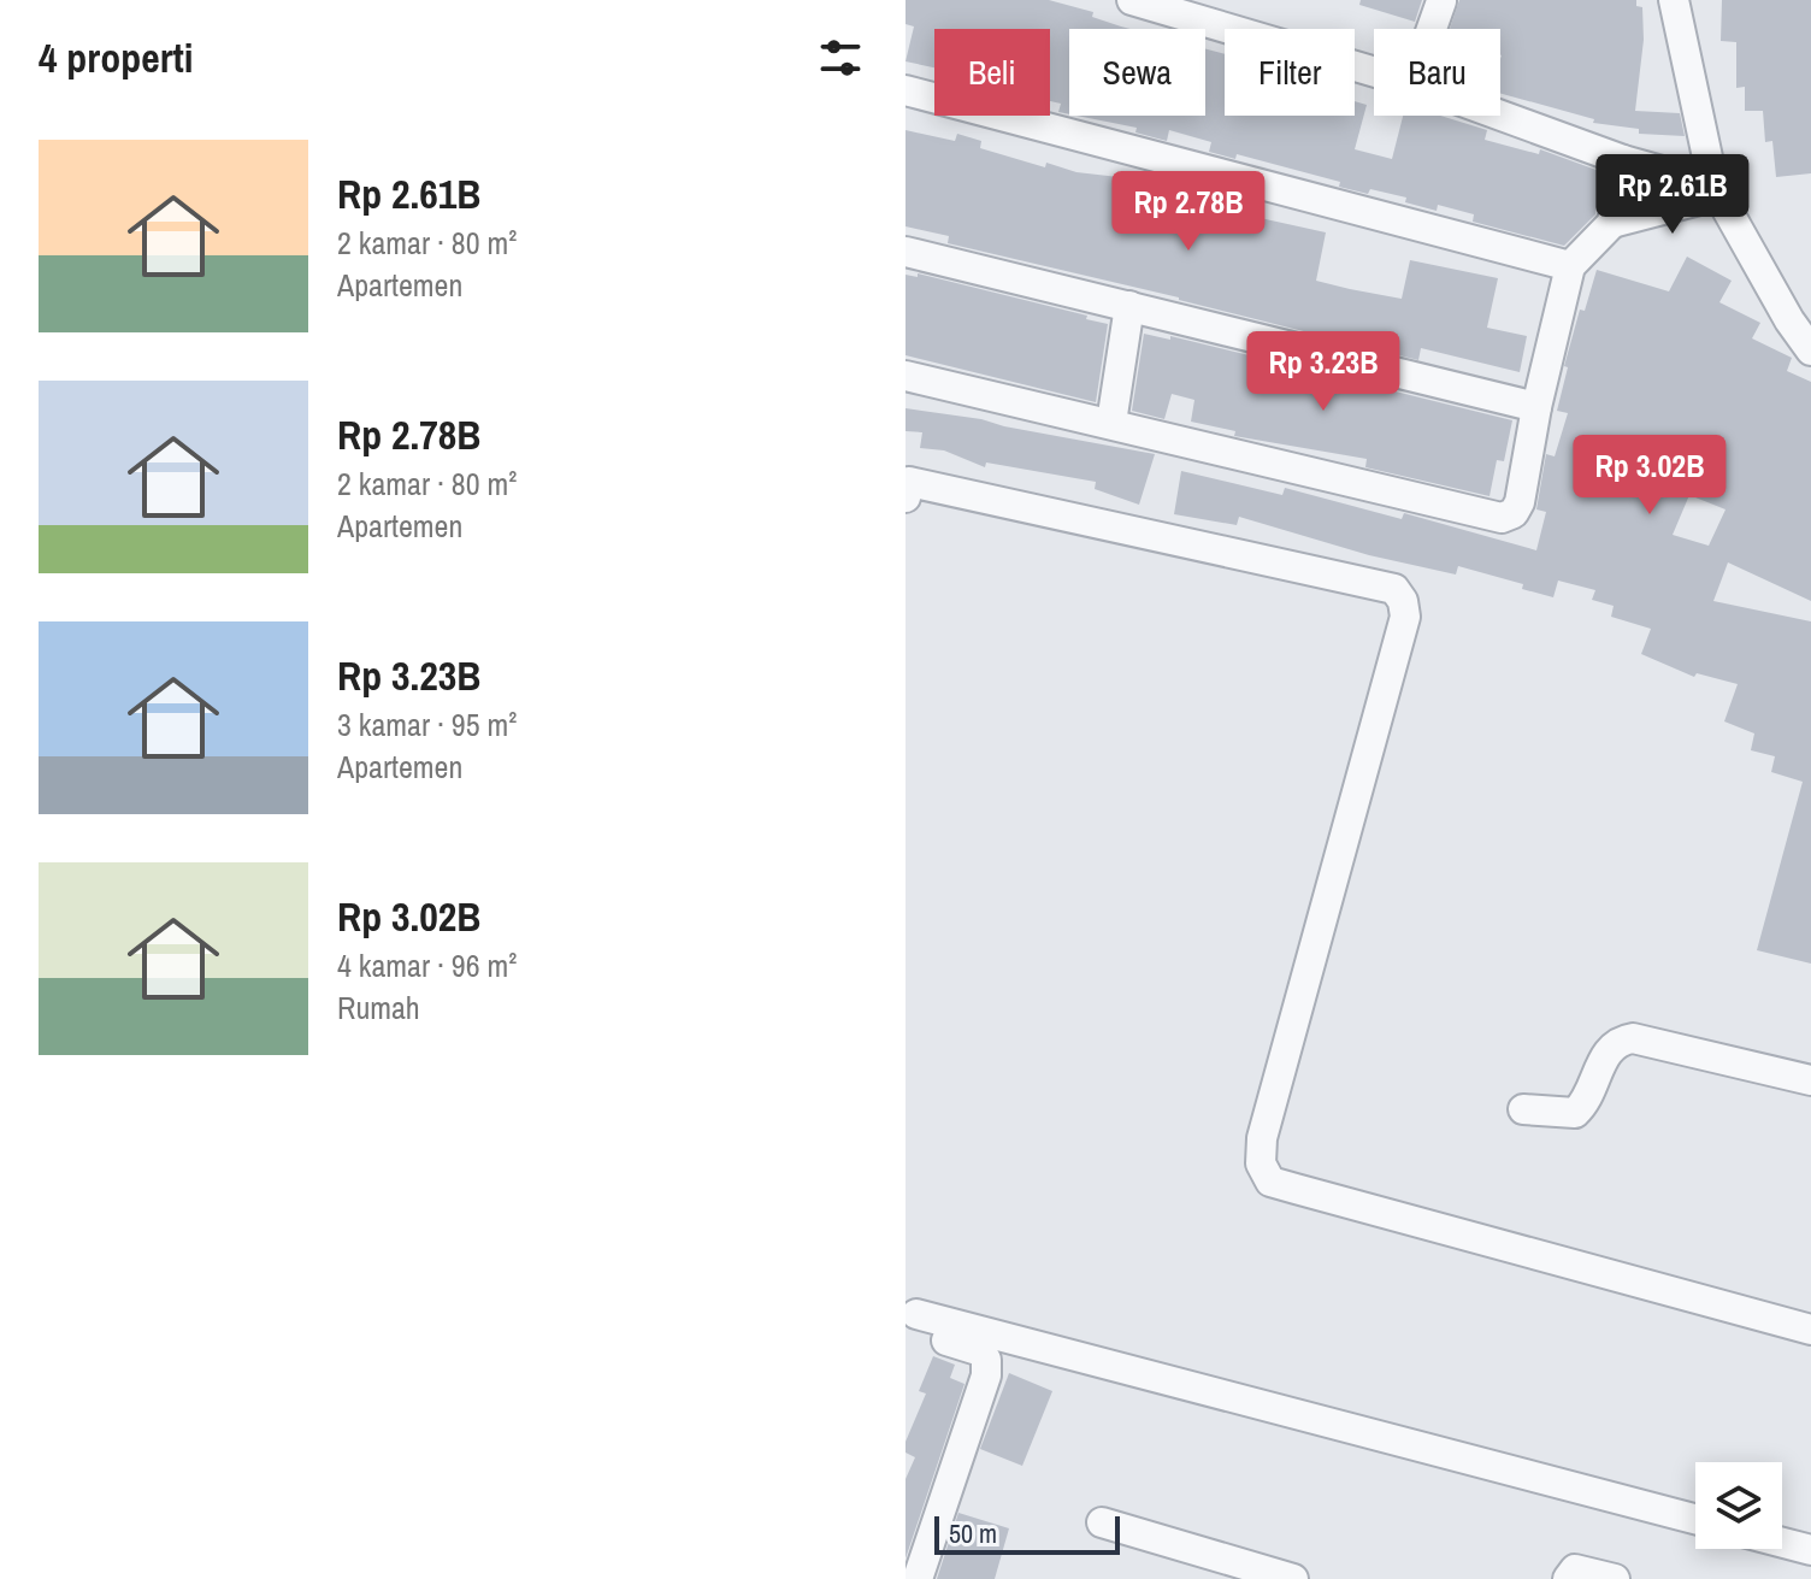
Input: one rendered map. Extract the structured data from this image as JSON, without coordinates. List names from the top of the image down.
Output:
{
  "scale_bar": "50 m",
  "page": {
    "heading": "4 properti",
    "chip": [
      "Beli",
      "Sewa",
      "Filter",
      "Baru"
    ],
    "list": [
      {
        "name": "Rp 2.61B",
        "note": "2 kamar · 80 m² · Apartemen"
      },
      {
        "name": "Rp 2.78B",
        "note": "2 kamar · 80 m² · Apartemen"
      },
      {
        "name": "Rp 3.23B",
        "note": "3 kamar · 95 m² · Apartemen"
      },
      {
        "name": "Rp 3.02B",
        "note": "4 kamar · 96 m² · Rumah"
      }
    ],
    "price": [
      "Rp 2.61B",
      "Rp 2.78B",
      "Rp 3.23B",
      "Rp 3.02B"
    ],
    "scale": "50 m"
  }
}
